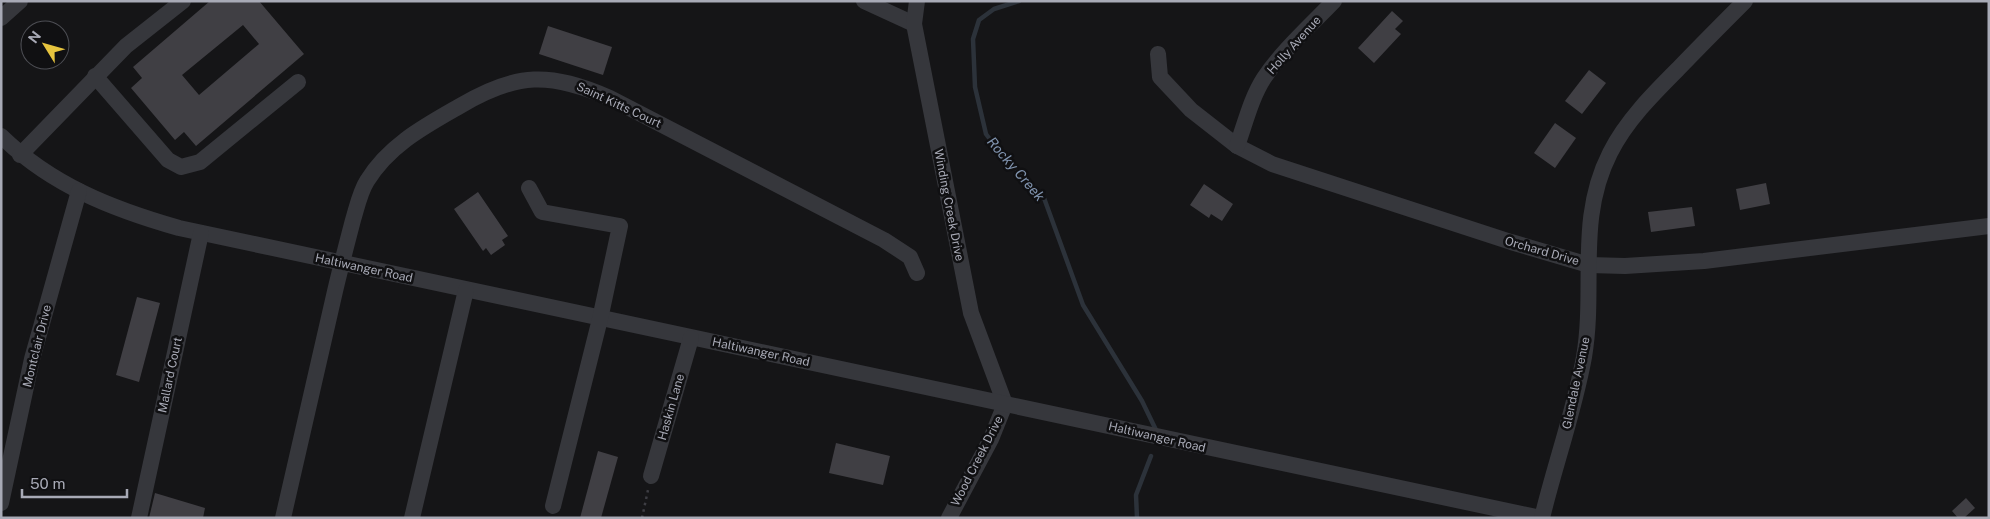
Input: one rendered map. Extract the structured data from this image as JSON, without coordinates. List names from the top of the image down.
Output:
{
  "streets": {
    "street": [
      "Holly Avenue",
      "Saint Kitts Court",
      "Winding Creek Drive",
      "Orchard Drive",
      "Haltiwanger Road",
      "Montclair Drive",
      "Mallard Court",
      "Glendale Avenue",
      "Haskin Lane",
      "Wood Creek Drive"
    ]
  },
  "crossings": [
    ["Holly Avenue", "Orchard Drive"],
    ["Saint Kitts Court", "Haltiwanger Road"],
    ["Winding Creek Drive", "Haltiwanger Road"],
    ["Winding Creek Drive", "Wood Creek Drive"],
    ["Orchard Drive", "Glendale Avenue"],
    ["Haltiwanger Road", "Montclair Drive"],
    ["Haltiwanger Road", "Mallard Court"],
    ["Haltiwanger Road", "Glendale Avenue"],
    ["Haltiwanger Road", "Haskin Lane"],
    ["Haltiwanger Road", "Wood Creek Drive"]
  ],
  "water": ["Rocky Creek"],
  "scale_bar": "50 m",
  "north": "top left"
}
